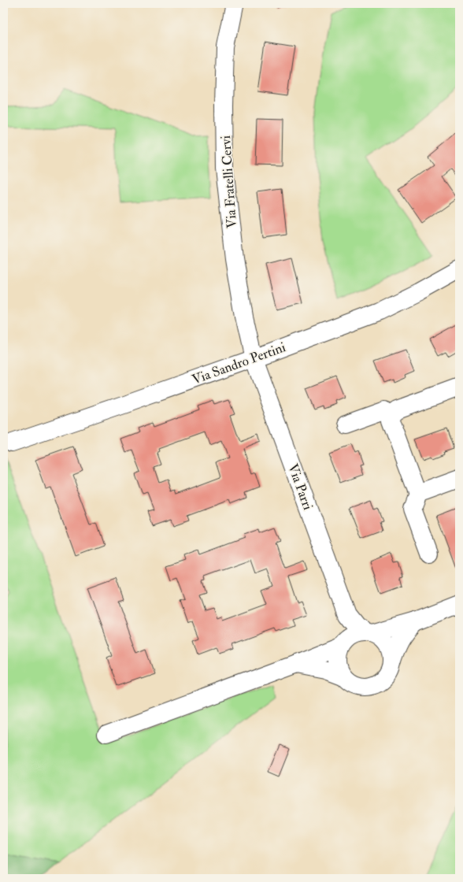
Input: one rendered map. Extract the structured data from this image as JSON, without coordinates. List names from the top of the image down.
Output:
{
  "streets": {
    "street": ["Via Fratelli Cervi", "Via Sandro Pertini", "Via Parri"]
  },
  "crossings": [
    ["Via Fratelli Cervi", "Via Sandro Pertini"],
    ["Via Fratelli Cervi", "Via Parri"],
    ["Via Sandro Pertini", "Via Parri"]
  ]
}
